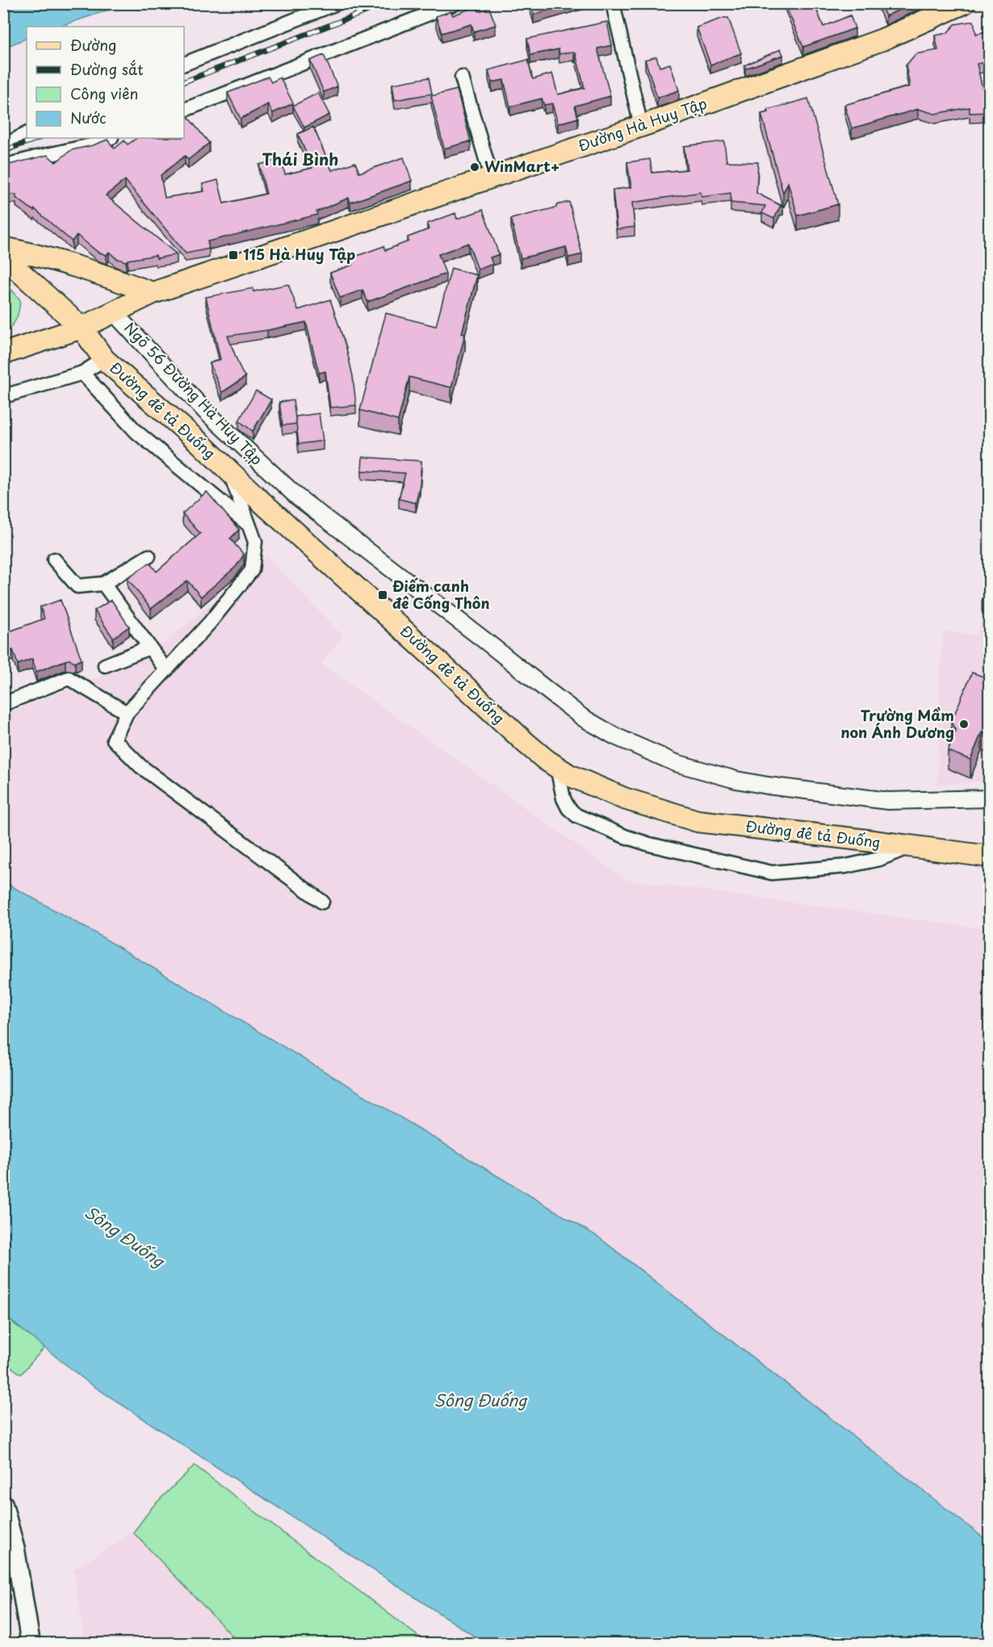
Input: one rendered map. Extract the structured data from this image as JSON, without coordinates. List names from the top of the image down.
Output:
{
  "streets": {
    "main road": ["Đường Hà Huy Tập", "Đường đê tả Đuống"],
    "street": ["Ngõ 56 Đường Hà Huy Tập"]
  },
  "crossings": [
    ["Đường Hà Huy Tập", "Ngõ 56 Đường Hà Huy Tập"],
    ["Đường Hà Huy Tập", "Đường đê tả Đuống"]
  ],
  "districts": ["Thái Bình"],
  "water": ["Sông Đuống"],
  "places": {
    "other": ["WinMart+", "Trường Mầm non Ánh Dương"],
    "transit": ["115 Hà Huy Tập", "Điếm canh đê Cống Thôn"]
  },
  "legend": [
    "Đường",
    "Đường sắt",
    "Công viên",
    "Nước"
  ]
}
